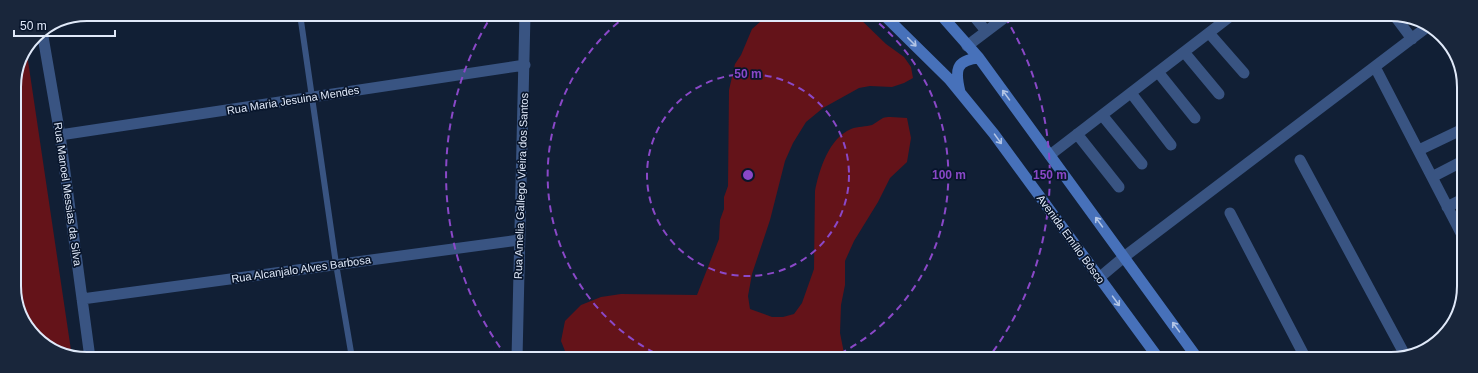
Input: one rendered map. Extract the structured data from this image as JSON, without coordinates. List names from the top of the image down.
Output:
{
  "streets": {
    "main road": ["Avenida Emílio Bôsco"],
    "street": [
      "Rua Maria Jesuina Mendes",
      "Rua Amelia Gallego Vieira dos Santos",
      "Rua Manoel Messias da Silva",
      "Rua Alcanjalo Alves Barbosa"
    ]
  },
  "crossings": [
    ["Rua Maria Jesuina Mendes", "Rua Amelia Gallego Vieira dos Santos"],
    ["Rua Maria Jesuina Mendes", "Rua Manoel Messias da Silva"],
    ["Rua Amelia Gallego Vieira dos Santos", "Rua Alcanjalo Alves Barbosa"],
    ["Rua Manoel Messias da Silva", "Rua Alcanjalo Alves Barbosa"]
  ],
  "scale_bar": "50 m",
  "rings": ["50 m", "100 m", "150 m"]
}
